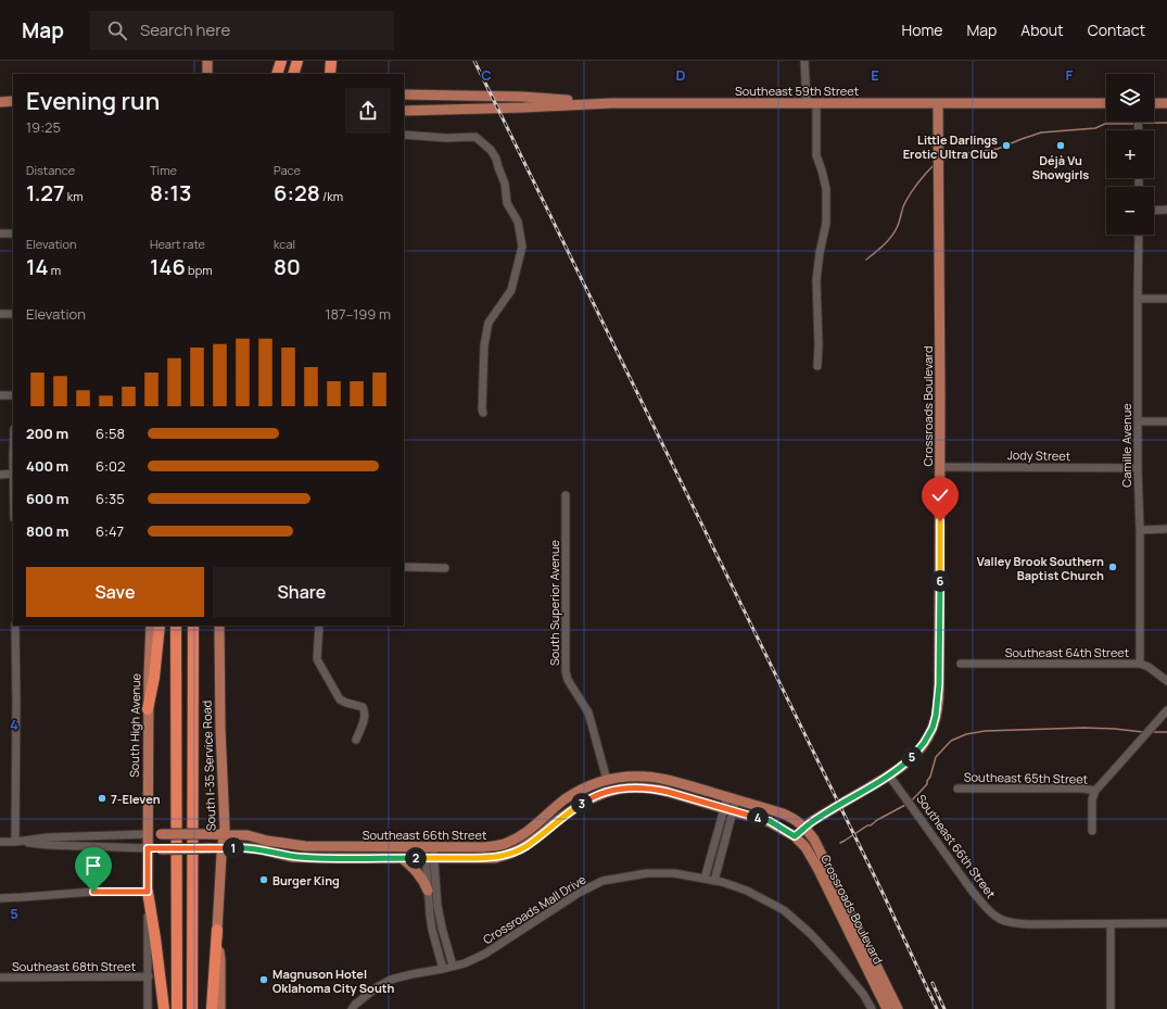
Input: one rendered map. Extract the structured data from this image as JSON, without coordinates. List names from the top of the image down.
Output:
{
  "streets": {
    "main road": [
      "Southeast 59th Street",
      "Crossroads Boulevard",
      "South High Avenue",
      "South I-35 Service Road",
      "Southeast 66th Street"
    ],
    "street": [
      "Camille Avenue",
      "Jody Street",
      "South Superior Avenue",
      "Southeast 64th Street",
      "Southeast 65th Street",
      "Crossroads Mall Drive",
      "Southeast 68th Street"
    ]
  },
  "crossings": [
    ["Southeast 59th Street", "Crossroads Boulevard"],
    ["Crossroads Boulevard", "Jody Street"],
    ["Crossroads Boulevard", "Southeast 66th Street"],
    ["Camille Avenue", "Jody Street"],
    ["Camille Avenue", "Southeast 64th Street"],
    ["South Superior Avenue", "Southeast 66th Street"],
    ["South High Avenue", "Southeast 66th Street"],
    ["South High Avenue", "Southeast 68th Street"],
    ["South I-35 Service Road", "Southeast 66th Street"]
  ],
  "places": [
    "Little Darlings Erotic Ultra Club",
    "Déjà Vu Showgirls",
    "Valley Brook Southern Baptist Church",
    "7-Eleven",
    "Burger King",
    "Magnuson Hotel Oklahoma City South"
  ],
  "page": {
    "header": "Map",
    "search": "Search here",
    "nav": [
      "Home",
      "Map",
      "About",
      "Contact"
    ],
    "map_buttons": ["+", "−"],
    "heading": ["Evening run", "19:25"],
    "stats": [
      ["Distance", "1.27 km"],
      ["Time", "8:13"],
      ["Pace", "6:28 /km"],
      ["Elevation", "14 m"],
      ["Heart rate", "146 bpm"],
      ["kcal", "80"]
    ],
    "chart": ["Elevation", "187–199 m"],
    "list": [
      {
        "name": "200 m",
        "note": "6:58"
      },
      {
        "name": "400 m",
        "note": "6:02"
      },
      {
        "name": "600 m",
        "note": "6:35"
      },
      {
        "name": "800 m",
        "note": "6:47"
      }
    ],
    "buttons": ["Save", "Share"],
    "pins": [
      "6",
      "5",
      "3",
      "4",
      "1",
      "2"
    ]
  },
  "grid": {
    "columns": [
      "C",
      "D",
      "E",
      "F"
    ],
    "rows": ["4", "5"]
  }
}
